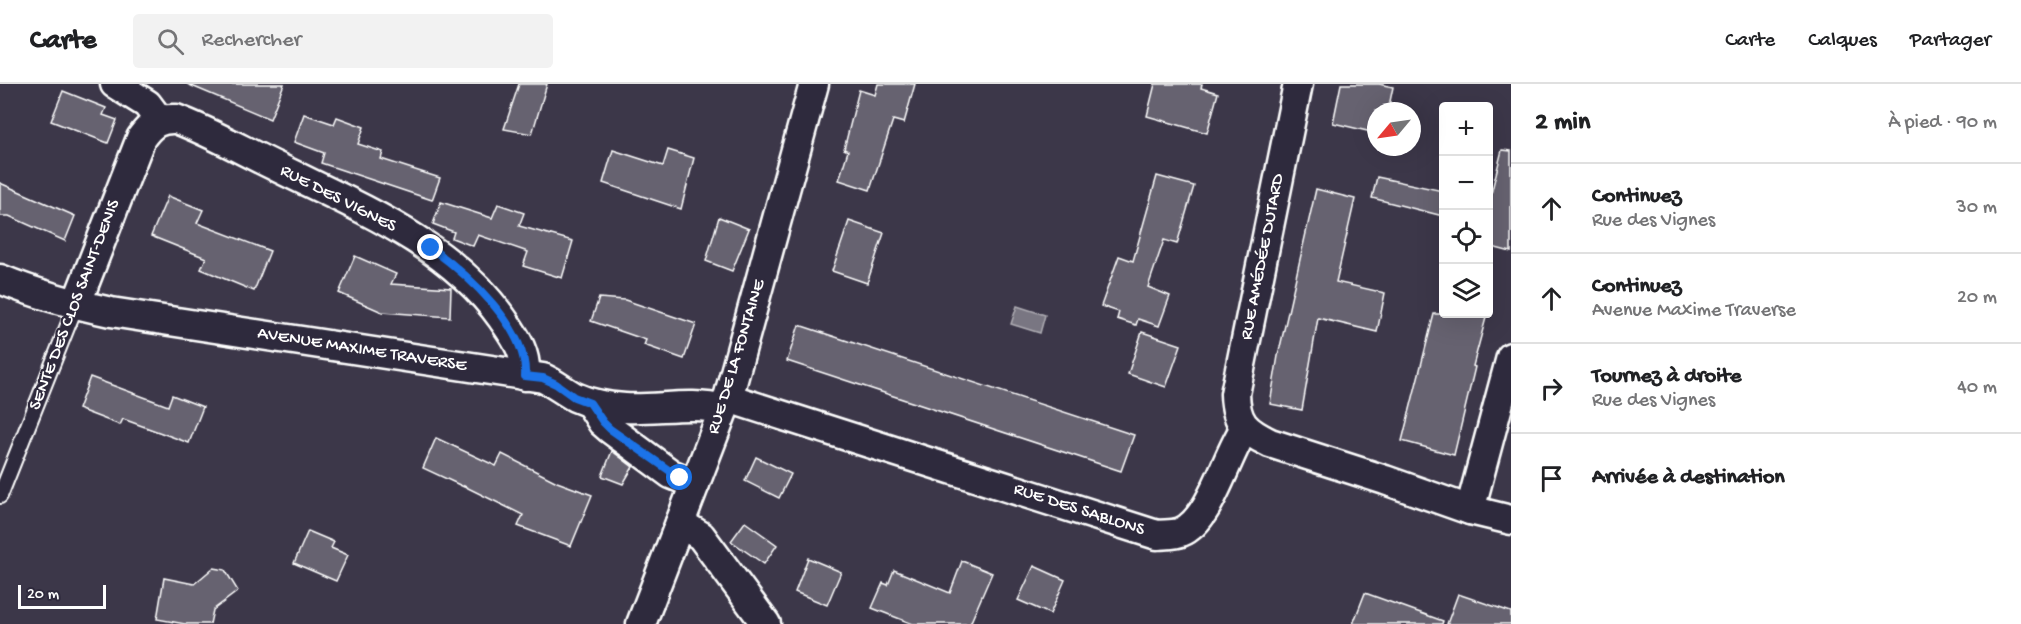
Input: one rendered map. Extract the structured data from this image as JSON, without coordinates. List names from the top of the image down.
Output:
{
  "streets": {
    "street": [
      "RUE DES VIGNES",
      "RUE AMÉDÉE DUTARD",
      "SENTE DES CLOS SAINT-DENIS",
      "AVENUE MAXIME TRAVERSE",
      "RUE DE LA FONTAINE",
      "RUE DES SABLONS"
    ]
  },
  "crossings": [
    ["RUE DES VIGNES", "SENTE DES CLOS SAINT-DENIS"],
    ["RUE DES VIGNES", "AVENUE MAXIME TRAVERSE"],
    ["RUE AMÉDÉE DUTARD", "RUE DES SABLONS"],
    ["SENTE DES CLOS SAINT-DENIS", "AVENUE MAXIME TRAVERSE"],
    ["AVENUE MAXIME TRAVERSE", "RUE DE LA FONTAINE"],
    ["AVENUE MAXIME TRAVERSE", "RUE DES SABLONS"],
    ["RUE DE LA FONTAINE", "RUE DES SABLONS"]
  ],
  "scale_bar": "20 m",
  "north": "bottom left",
  "page": {
    "header": "Carte",
    "search": "Rechercher",
    "nav": ["Carte", "Calques", "Partager"],
    "heading": ["2 min", "À pied · 90 m"],
    "map_buttons": ["+", "−"],
    "list": [
      ["Continuez", "Rue des Vignes", "30 m"],
      ["Continuez", "Avenue Maxime Traverse", "20 m"],
      ["Tournez à droite", "Rue des Vignes", "40 m"],
      "Arrivée à destination"
    ],
    "scale": "20 m"
  }
}
